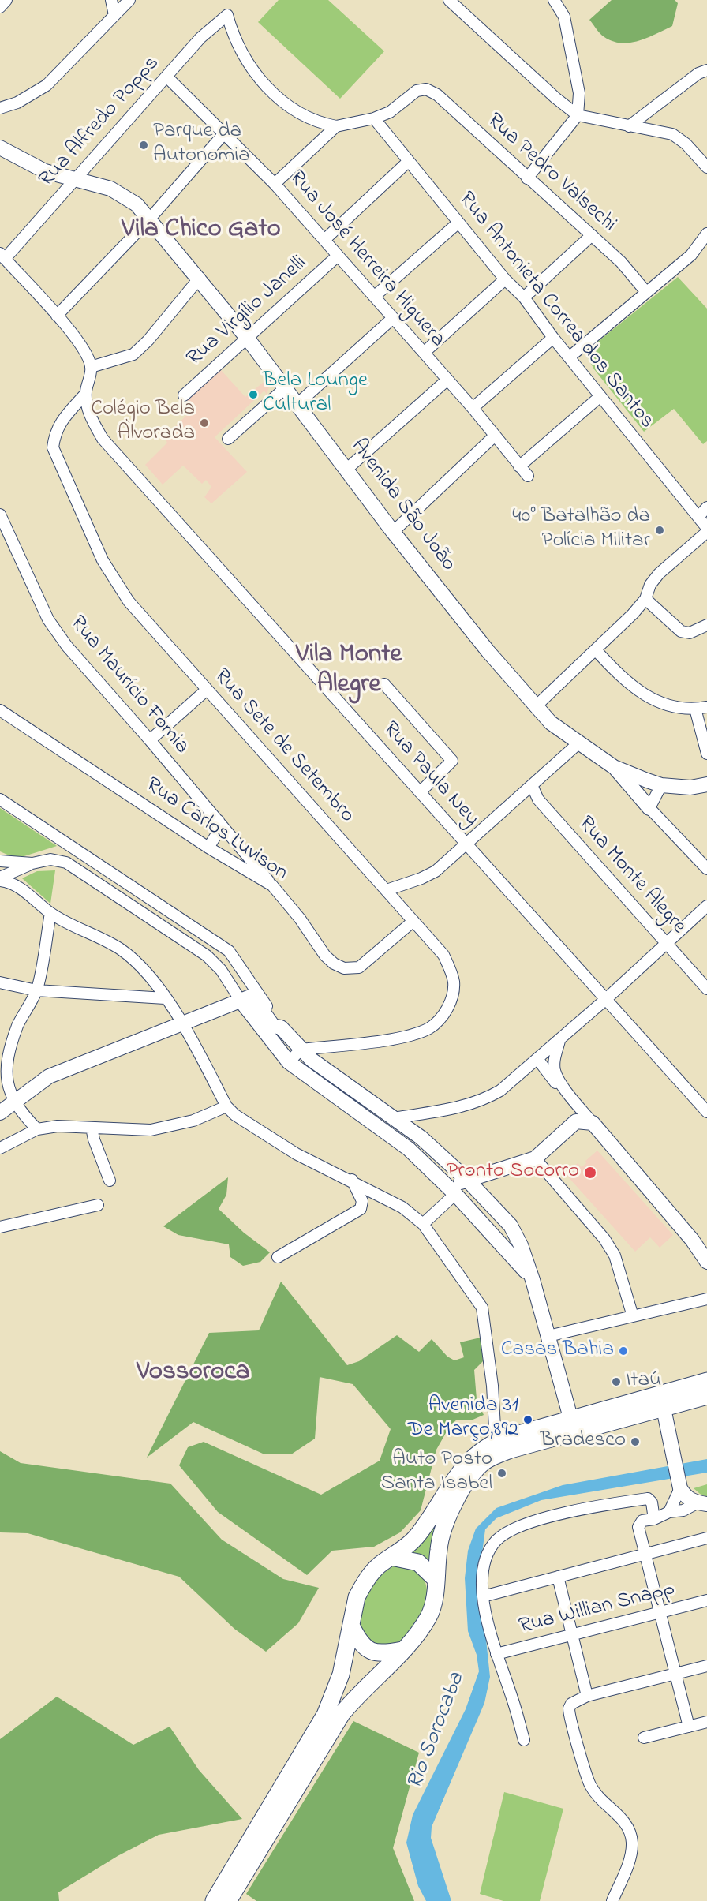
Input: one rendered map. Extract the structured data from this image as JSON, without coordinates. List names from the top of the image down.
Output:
{
  "streets": {
    "main road": ["Avenida São João"],
    "street": [
      "Rua Alfredo Popps",
      "Rua Pedro Valsechi",
      "Rua José Herreira Higuera",
      "Rua Antonieta Correa dos Santos",
      "Rua Virgílio Janelli",
      "Rua Maurício Fomia",
      "Rua Sete de Setembro",
      "Rua Paula Ney",
      "Rua Carlos Luvison",
      "Rua Monte Alegre",
      "Rua Willian Snapp"
    ]
  },
  "crossings": [
    ["Rua Alfredo Popps", "Rua José Herreira Higuera"],
    ["Rua Alfredo Popps", "Avenida São João"],
    ["Rua Pedro Valsechi", "Rua Antonieta Correa dos Santos"],
    ["Rua José Herreira Higuera", "Rua Virgílio Janelli"],
    ["Rua Virgílio Janelli", "Avenida São João"],
    ["Rua Maurício Fomia", "Rua Carlos Luvison"],
    ["Rua Sete de Setembro", "Rua Paula Ney"],
    ["Rua Sete de Setembro", "Rua Carlos Luvison"]
  ],
  "districts": ["Vila Chico Gato", "Vila Monte Alegre", "Vossoroca"],
  "water": ["Rio Sorocaba"],
  "places": [
    "Parque da Autonomia",
    "Bela Lounge Cultural",
    "Colégio Bela Alvorada",
    "40° Batalhão da Polícia Militar",
    "Pronto Socorro",
    "Casas Bahia",
    "Itaú",
    "Avenida 31 De Março,892",
    "Bradesco",
    "Auto Posto Santa Isabel"
  ]
}
